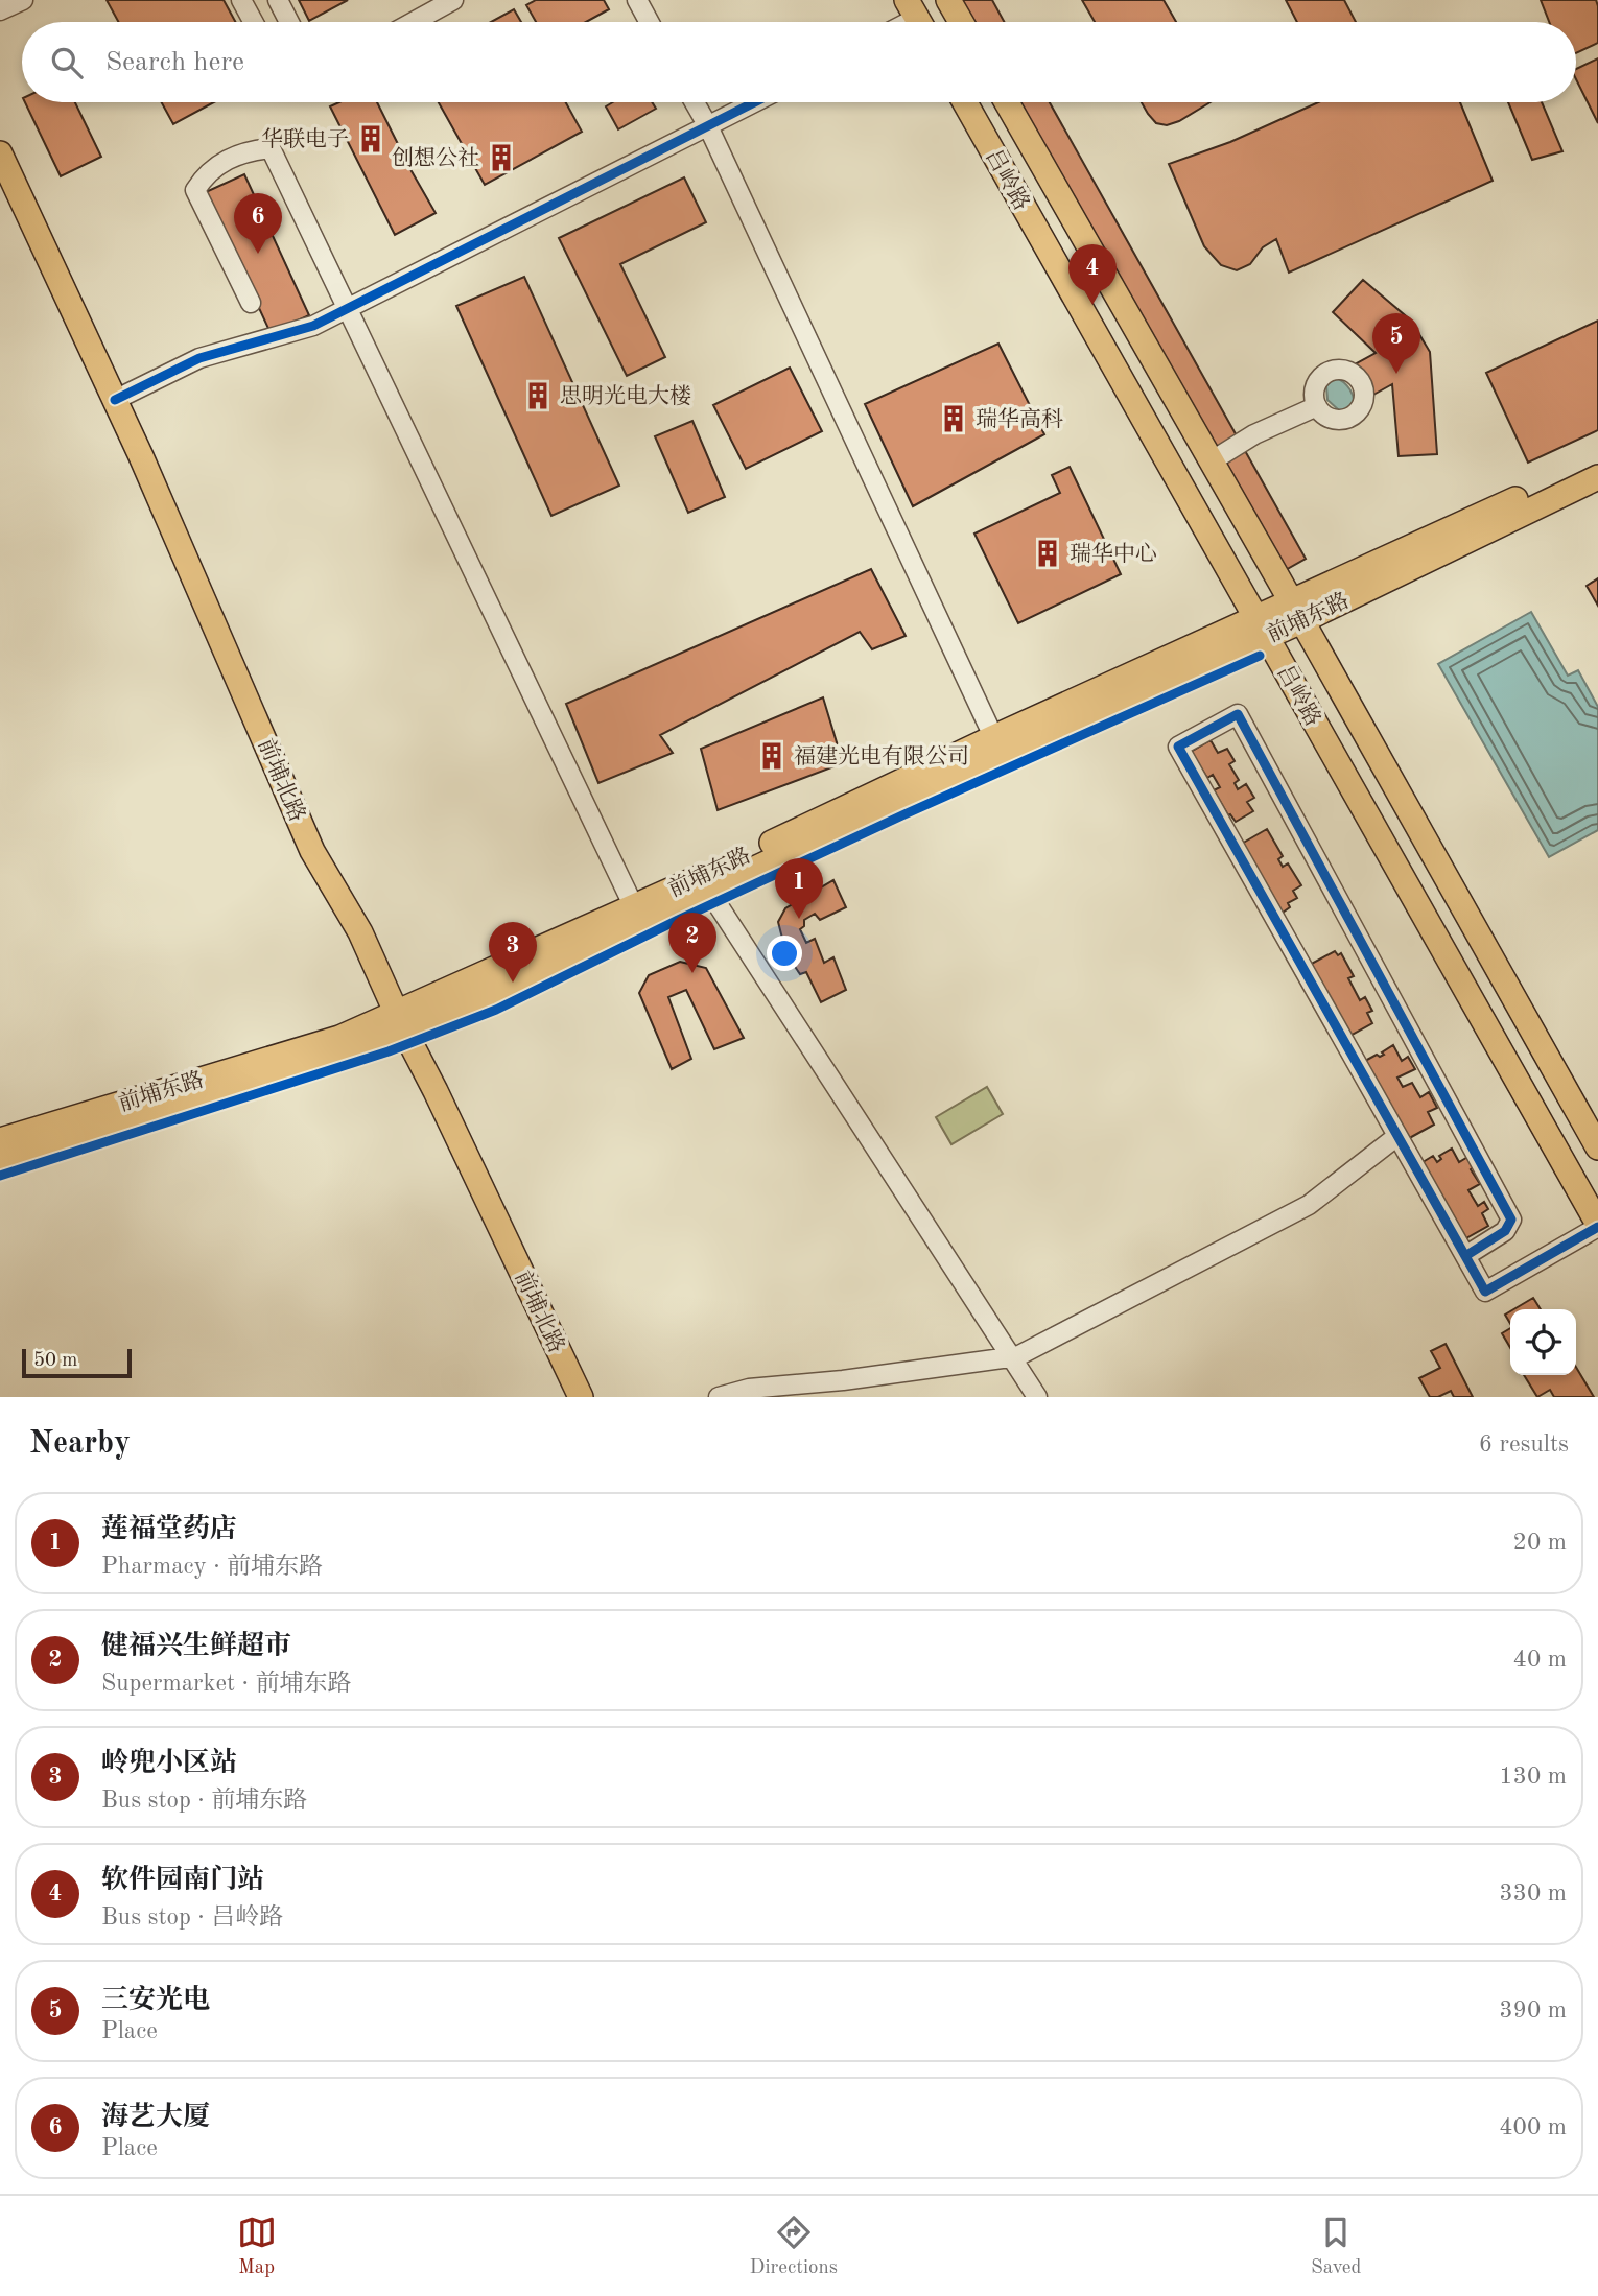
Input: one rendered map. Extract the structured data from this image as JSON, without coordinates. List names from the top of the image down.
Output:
{
  "streets": {
    "main road": ["吕岭路", "前埔东路", "前埔北路"]
  },
  "crossings": [
    ["吕岭路", "前埔东路"],
    ["前埔东路", "前埔北路"]
  ],
  "places": {
    "building": [
      "华联电子",
      "创想公社",
      "思明光电大楼",
      "瑞华高科",
      "瑞华中心",
      "福建光电有限公司"
    ]
  },
  "scale_bar": "50 m",
  "page": {
    "search": "Search here",
    "pins": [
      "6",
      "4",
      "5",
      "1",
      "2",
      "3"
    ],
    "scale": "50 m",
    "heading": ["Nearby", "6 results"],
    "list": [
      {
        "mark": "1",
        "name": "莲福堂药店",
        "note": "Pharmacy · 前埔东路",
        "value": "20 m"
      },
      {
        "mark": "2",
        "name": "健福兴生鲜超市",
        "note": "Supermarket · 前埔东路",
        "value": "40 m"
      },
      {
        "mark": "3",
        "name": "岭兜小区站",
        "note": "Bus stop · 前埔东路",
        "value": "130 m"
      },
      {
        "mark": "4",
        "name": "软件园南门站",
        "note": "Bus stop · 吕岭路",
        "value": "330 m"
      },
      {
        "mark": "5",
        "name": "三安光电",
        "note": "Place",
        "value": "390 m"
      },
      {
        "mark": "6",
        "name": "海艺大厦",
        "note": "Place",
        "value": "400 m"
      }
    ],
    "nav": ["Map", "Directions", "Saved"]
  }
}
